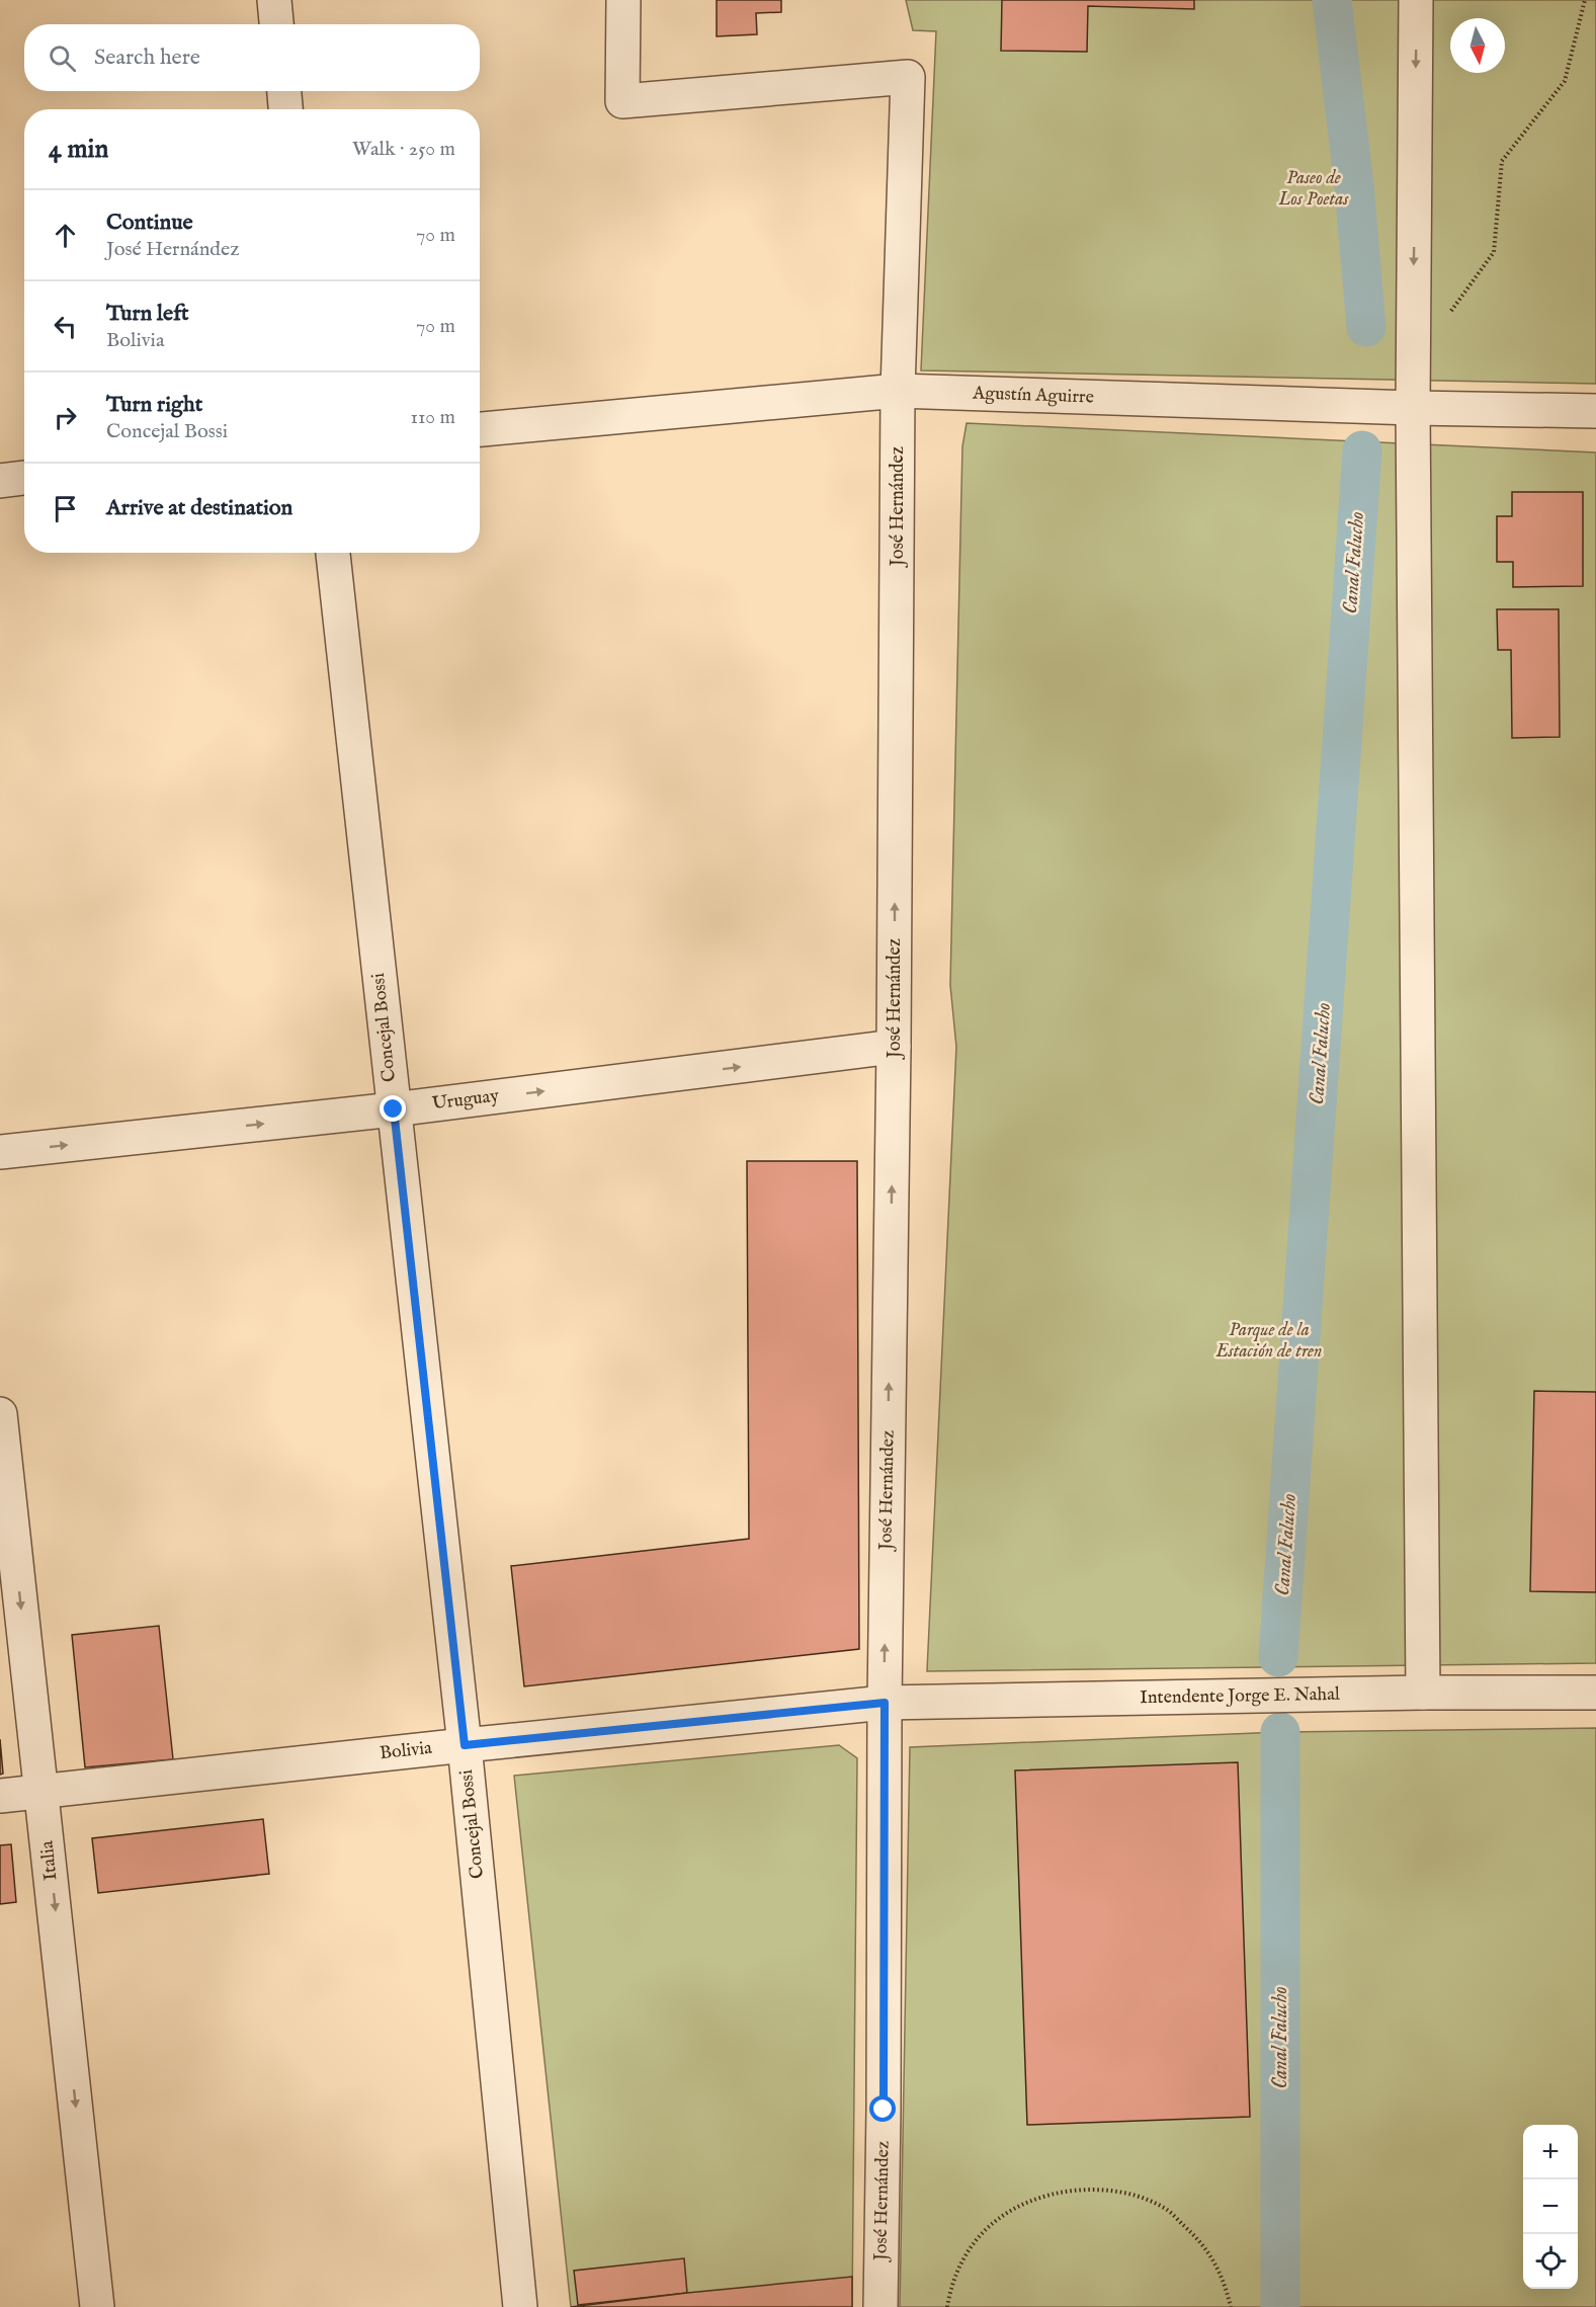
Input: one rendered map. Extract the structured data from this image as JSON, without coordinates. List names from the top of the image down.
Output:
{
  "streets": {
    "street": [
      "Agustín Aguirre",
      "José Hernández",
      "Concejal Bossi",
      "Uruguay",
      "Intendente Jorge E. Nahal",
      "Bolivia",
      "Italia"
    ]
  },
  "crossings": [
    ["Agustín Aguirre", "José Hernández"],
    ["José Hernández", "Uruguay"],
    ["José Hernández", "Intendente Jorge E. Nahal"],
    ["José Hernández", "Bolivia"],
    ["Concejal Bossi", "Uruguay"],
    ["Concejal Bossi", "Bolivia"],
    ["Intendente Jorge E. Nahal", "Bolivia"],
    ["Bolivia", "Italia"]
  ],
  "one_way": ["José Hernández", "Uruguay", "Italia"],
  "water": ["Canal Falucho"],
  "parks": ["Paseo de Los Poetas", "Parque de la Estación de tren"],
  "north": "bottom",
  "page": {
    "search": "Search here",
    "heading": ["4 min", "Walk · 250 m"],
    "list": [
      ["Continue", "José Hernández", "70 m"],
      ["Turn left", "Bolivia", "70 m"],
      ["Turn right", "Concejal Bossi", "110 m"],
      "Arrive at destination"
    ],
    "map_buttons": ["+", "−"]
  }
}
